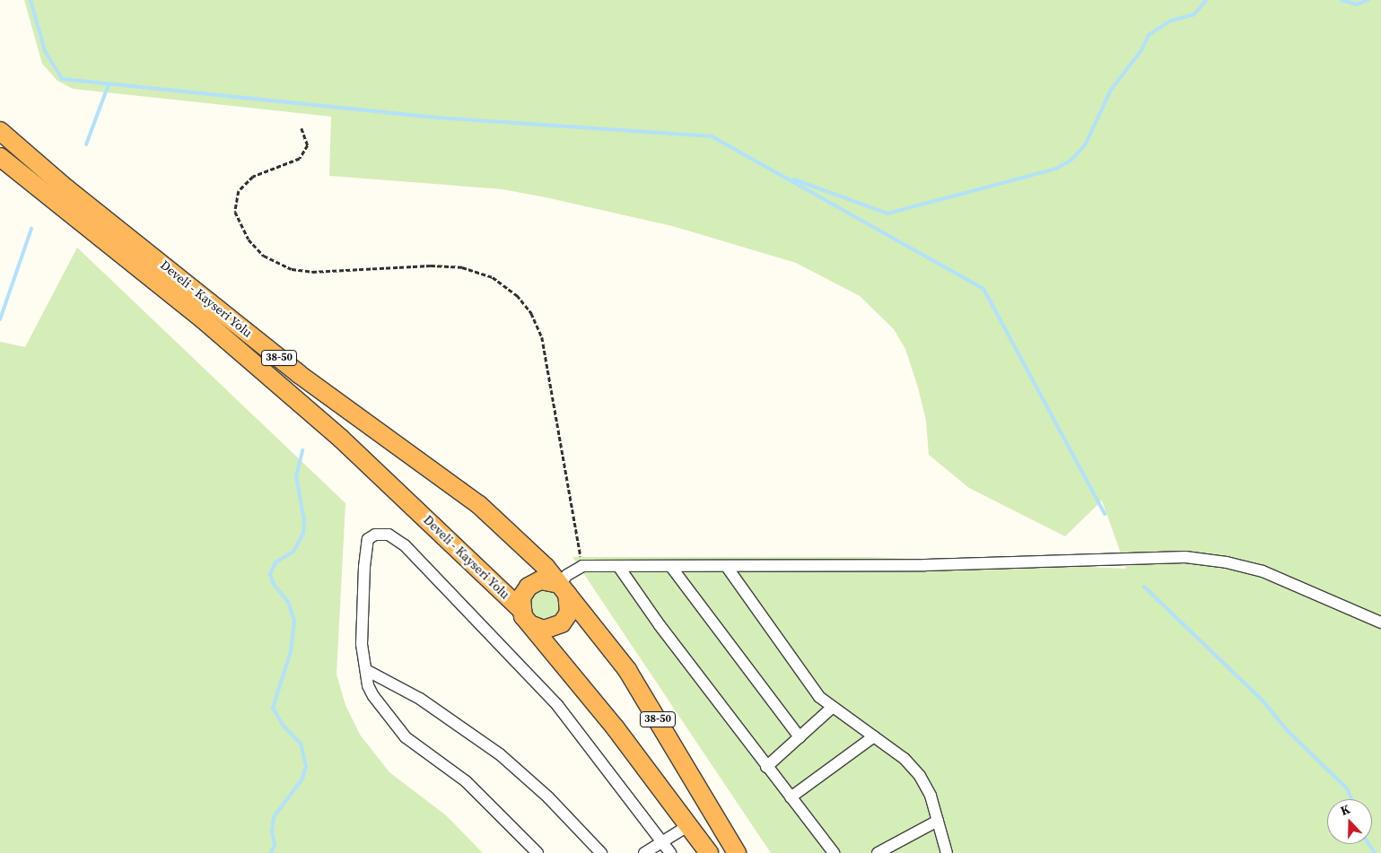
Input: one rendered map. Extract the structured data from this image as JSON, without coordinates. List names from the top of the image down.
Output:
{
  "streets": {
    "highway": ["Develi - Kayseri Yolu", "38-50"]
  },
  "north": "top"
}
